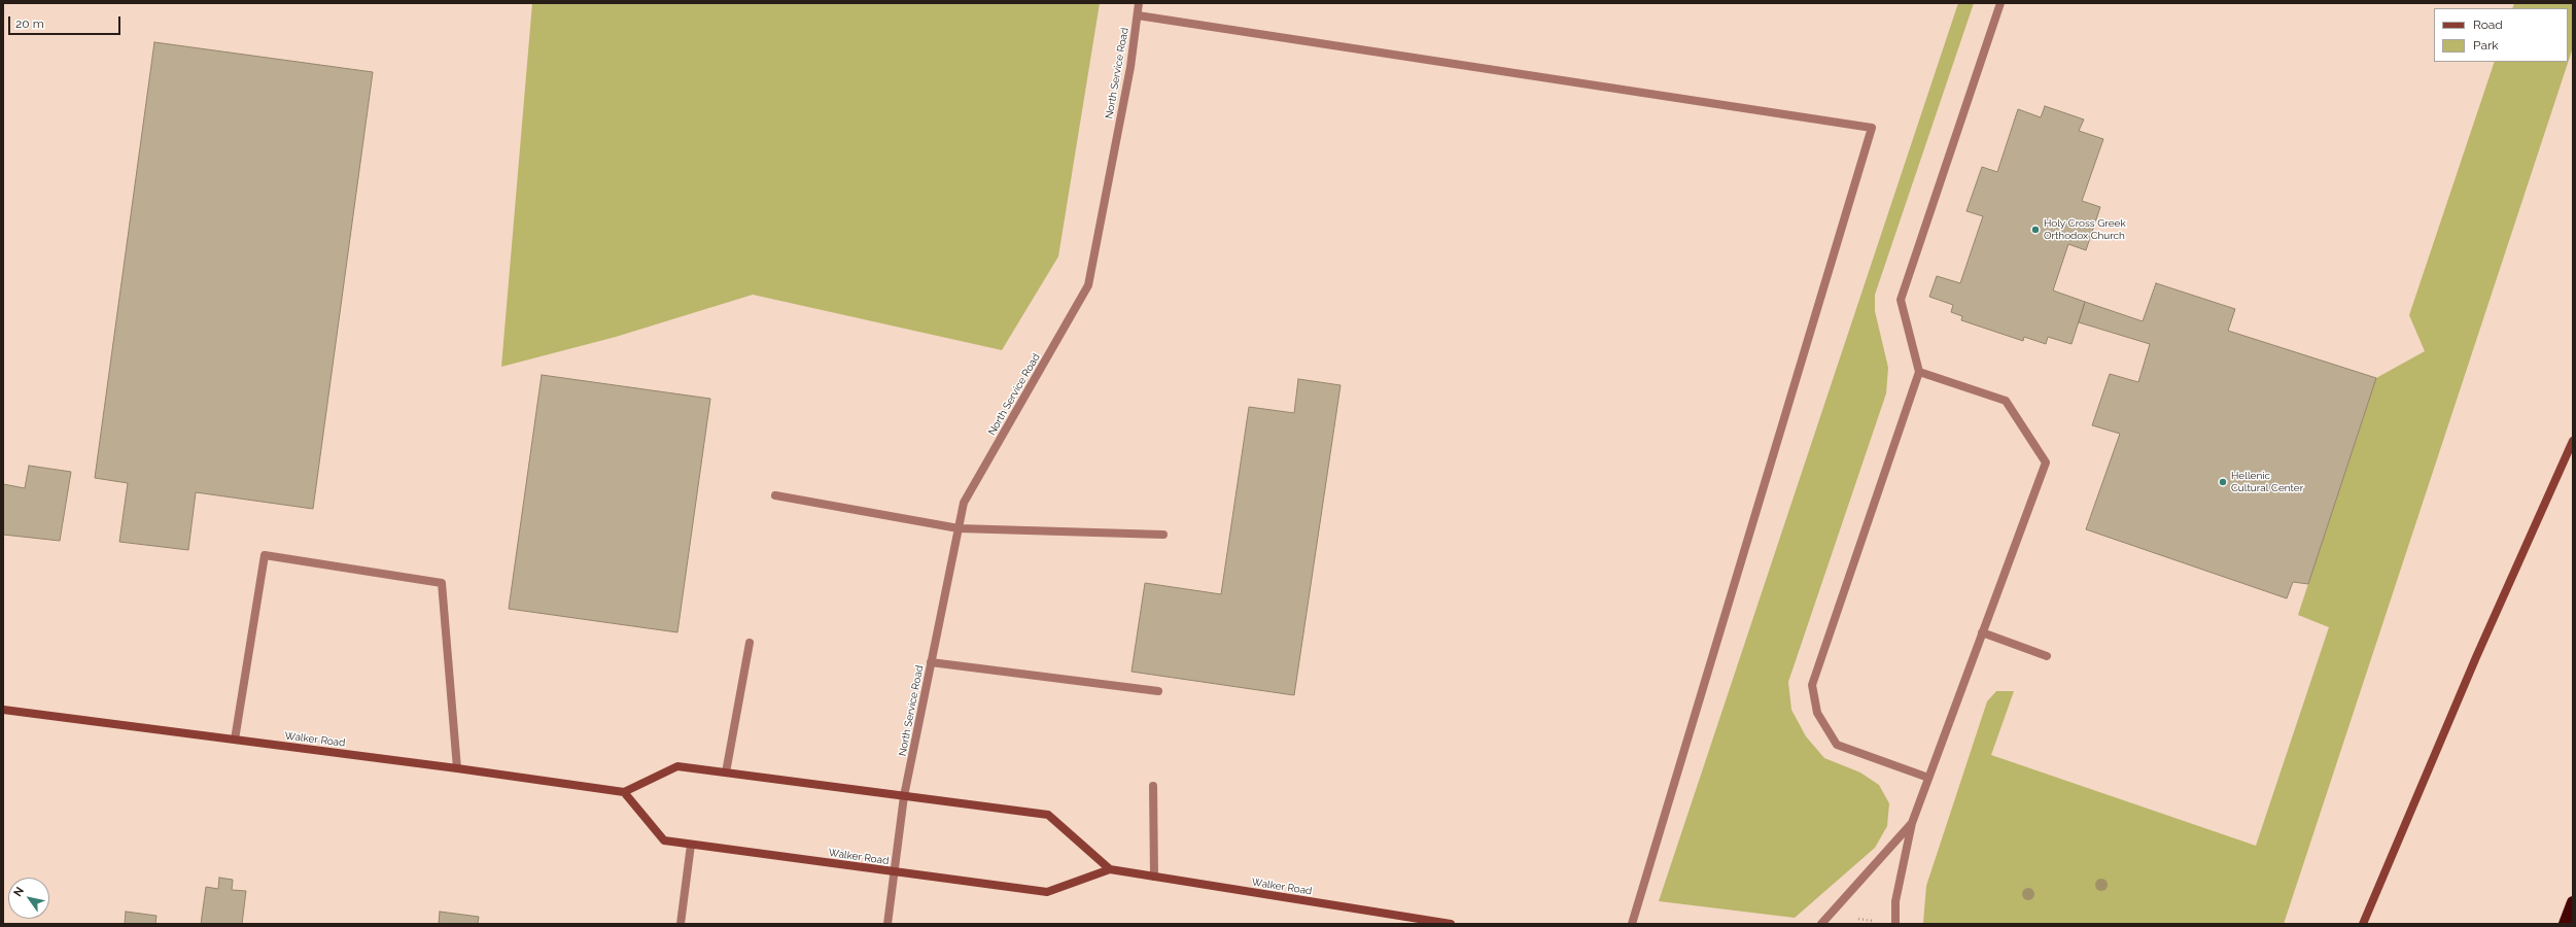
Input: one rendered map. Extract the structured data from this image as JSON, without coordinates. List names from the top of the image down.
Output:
{
  "streets": {
    "main road": ["Walker Road"],
    "street": ["North Service Road"]
  },
  "crossings": [
    ["North Service Road", "Walker Road"]
  ],
  "places": ["Holy Cross Greek Orthodox Church", "Hellenic Cultural Center"],
  "legend": ["Road", "Park"],
  "scale_bar": "20 m",
  "north": "top left"
}
